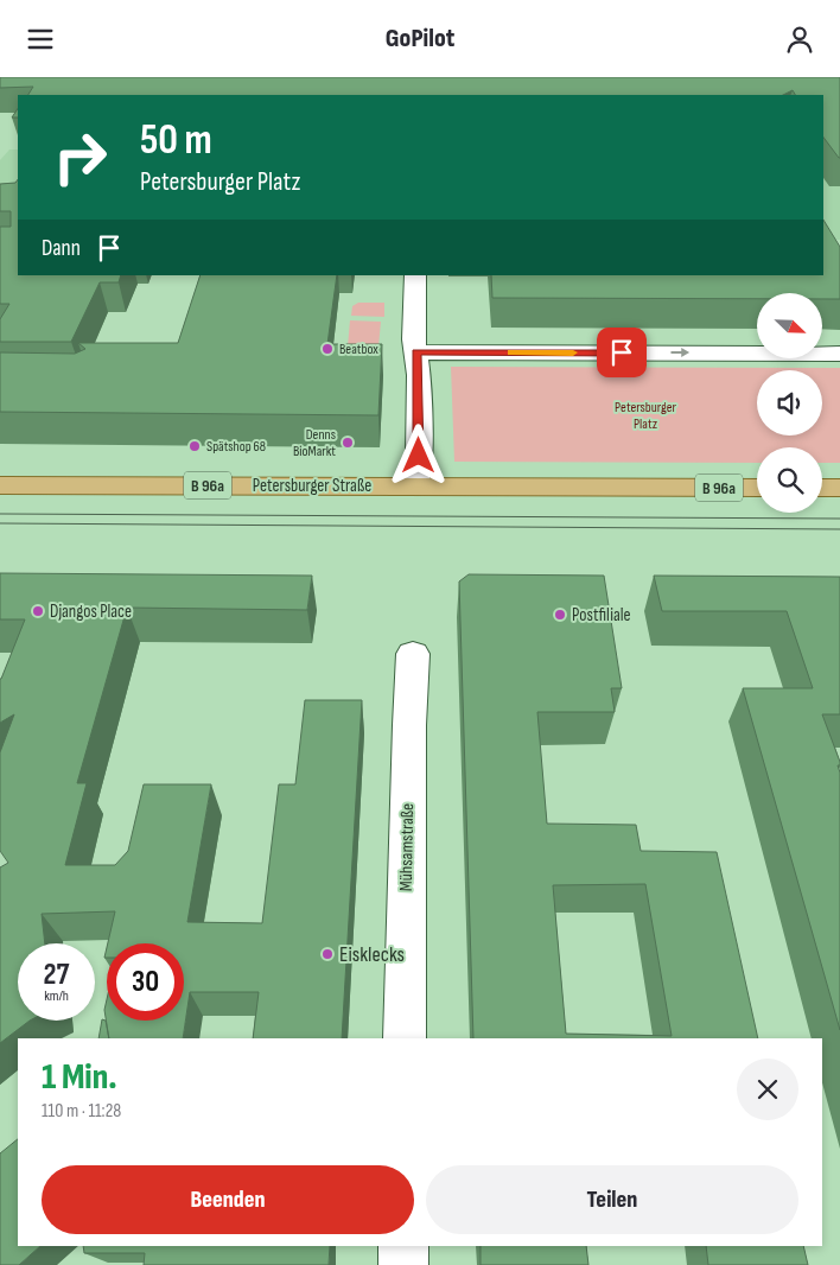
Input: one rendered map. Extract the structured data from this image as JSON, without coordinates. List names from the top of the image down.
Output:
{
  "streets": {
    "main road": ["B 96a", "Petersburger Straße"],
    "street": ["Mühsamstraße"]
  },
  "parks": ["Petersburger Platz"],
  "places": [
    "Beatbox",
    "Denns BioMarkt",
    "Spätshop 68",
    "Djangos Place",
    "Postfiliale",
    "Eisklecks"
  ],
  "north": "bottom right",
  "page": {
    "header": "GoPilot",
    "turn": ["50 m", "Petersburger Platz"],
    "then": "Dann",
    "speed": "27 km/h",
    "limit": "30",
    "heading": ["1 Min.", "110 m · 11:28"],
    "buttons": ["Beenden", "Teilen"]
  }
}
